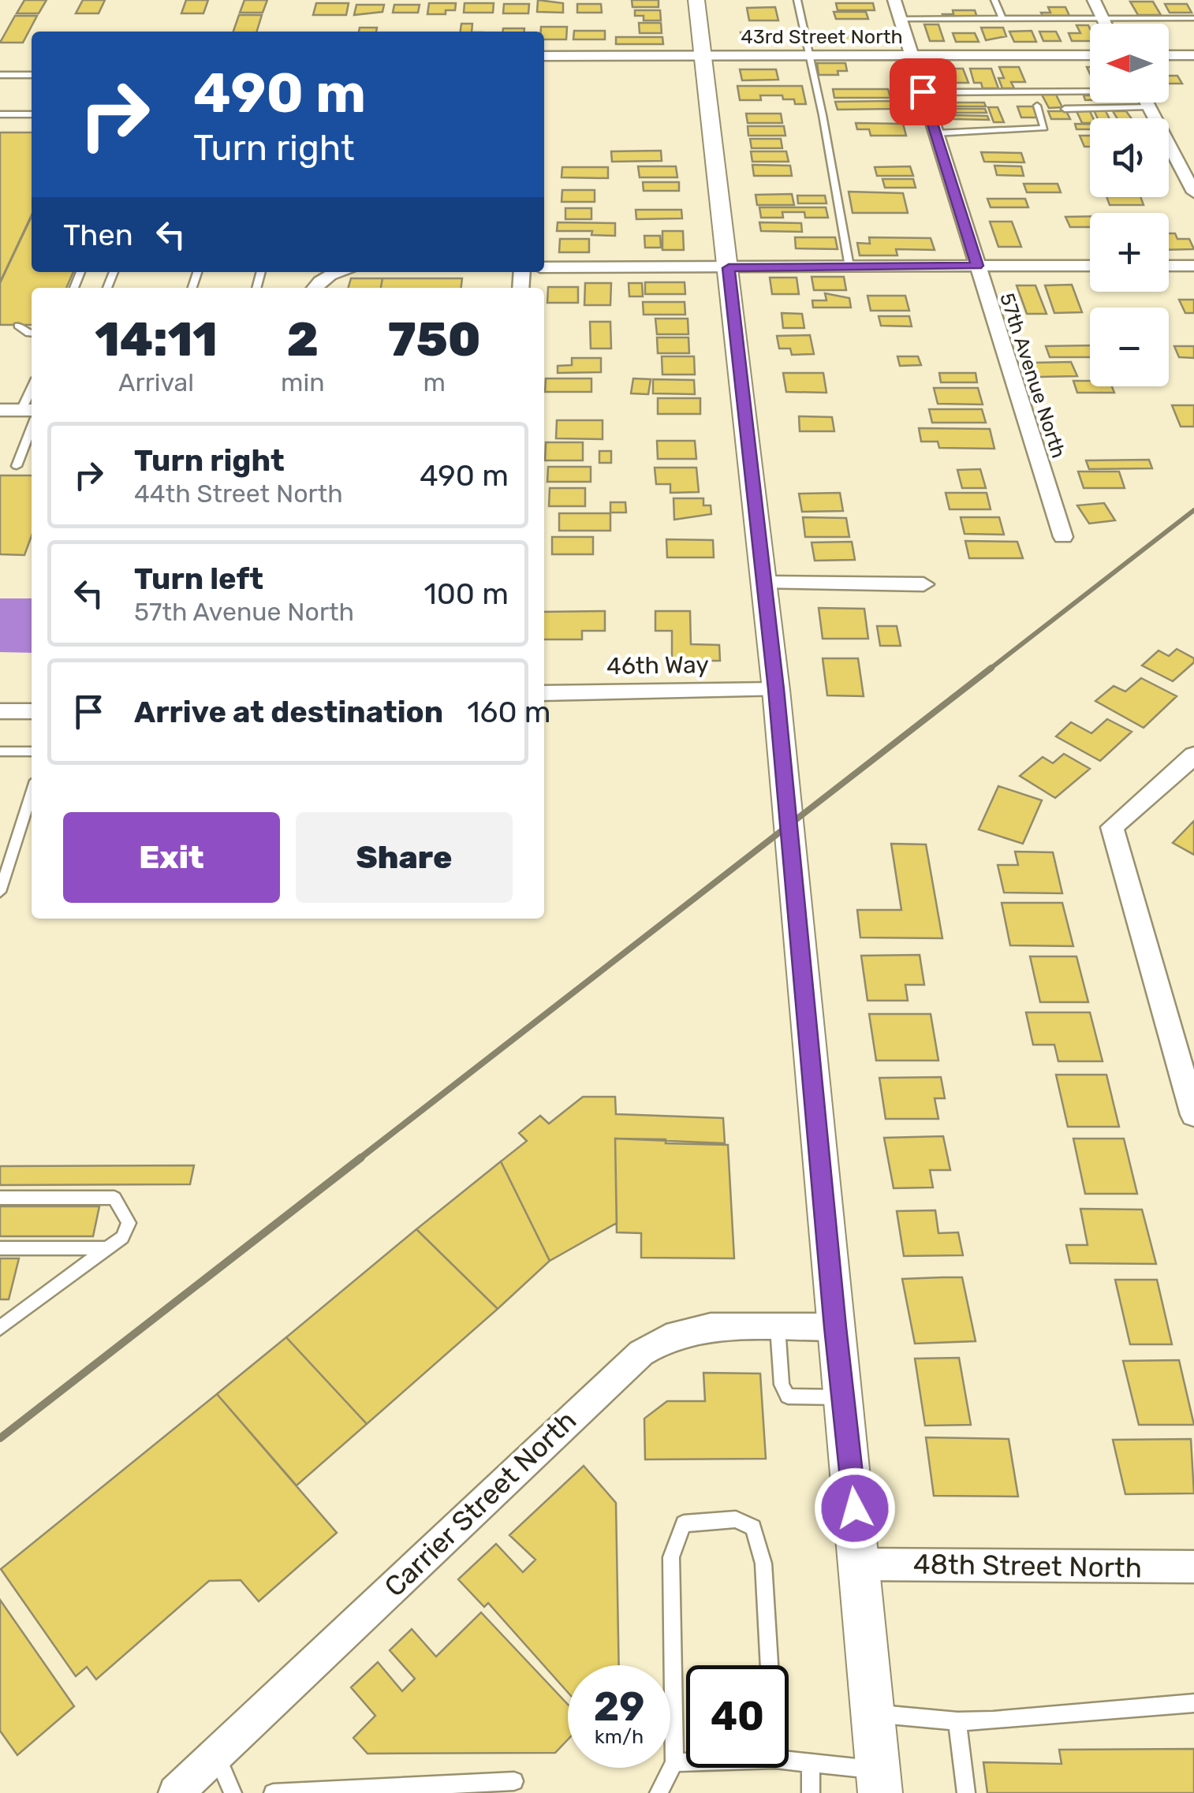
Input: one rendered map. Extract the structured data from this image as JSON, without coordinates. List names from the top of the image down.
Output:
{
  "streets": {
    "street": [
      "43rd Street North",
      "57th Avenue North",
      "46th Way",
      "Carrier Street North",
      "48th Street North"
    ]
  },
  "crossings": [
    ["43rd Street North", "57th Avenue North"]
  ],
  "north": "left",
  "page": {
    "map_buttons": ["+", "−"],
    "turn": ["490 m", "Turn right"],
    "then": "Then",
    "eta": [
      "14:11",
      "Arrival",
      "2",
      "min",
      "750",
      "m"
    ],
    "list": [
      {
        "name": "Turn right",
        "note": "44th Street North",
        "value": "490 m"
      },
      {
        "name": "Turn left",
        "note": "57th Avenue North",
        "value": "100 m"
      },
      {
        "name": "Arrive at destination",
        "value": "160 m"
      }
    ],
    "buttons": ["Exit", "Share"],
    "speed": "29 km/h",
    "limit": "40"
  }
}
